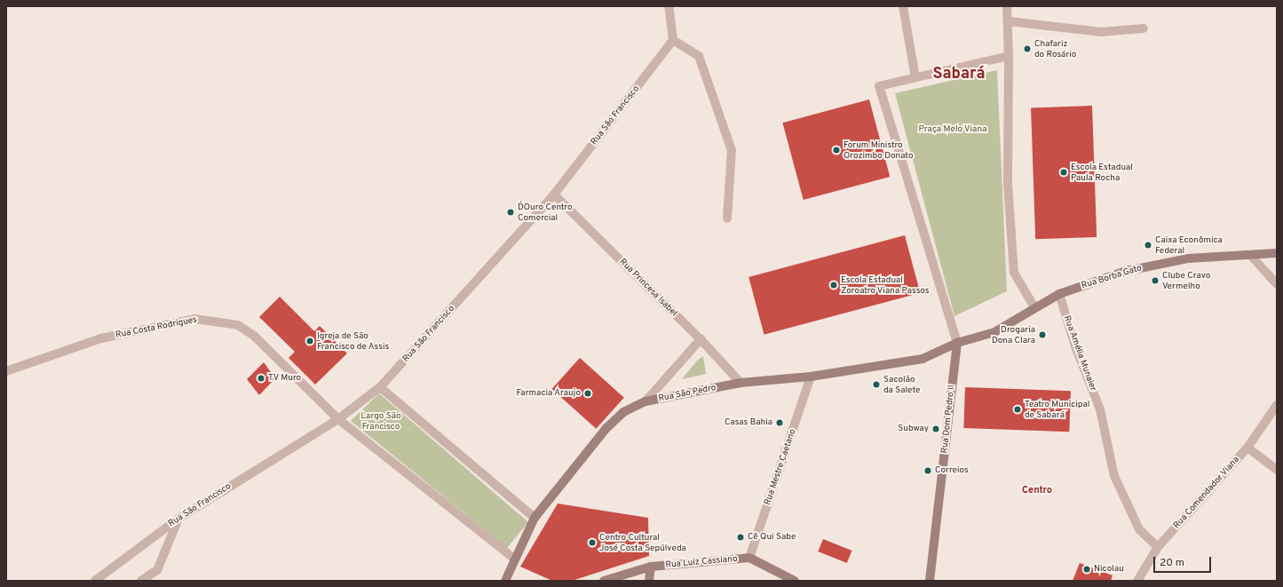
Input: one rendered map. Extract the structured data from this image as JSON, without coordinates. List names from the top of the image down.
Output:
{
  "streets": {
    "main road": [
      "Rua Borba Gato",
      "Rua São Pedro",
      "Rua Dom Pedro II",
      "Rua Luiz Cassiano"
    ],
    "street": [
      "Rua São Francisco",
      "Rua Princesa Isabel",
      "Rua Costa Rodrigues",
      "Rua Amélia Munaier",
      "Rua Mestre Caetano",
      "Rua Comendador Viana"
    ]
  },
  "crossings": [
    ["Rua São Francisco", "Rua Princesa Isabel"],
    ["Rua São Francisco", "Rua Costa Rodrigues"],
    ["Rua Borba Gato", "Rua Amélia Munaier"],
    ["Rua Princesa Isabel", "Rua São Pedro"],
    ["Rua Amélia Munaier", "Rua Comendador Viana"],
    ["Rua São Pedro", "Rua Dom Pedro II"],
    ["Rua São Pedro", "Rua Mestre Caetano"],
    ["Rua Mestre Caetano", "Rua Luiz Cassiano"]
  ],
  "districts": ["Sabará", "Centro"],
  "parks": ["Praça Melo Viana", "Largo São Francisco"],
  "places": [
    "Chafariz do Rosário",
    "Forum Ministro Orozimbo Donato",
    "Escola Estadual Paula Rocha",
    "D´Ouro Centro Comercial",
    "Caixa Econômica Federal",
    "Clube Cravo Vermelho",
    "Escola Estadual Zoroatro Viana Passos",
    "Drogaria Dona Clara",
    "Igreja de São Francisco de Assis",
    "TV Muro",
    "Sacolão da Salete",
    "Farmacia Araujo",
    "Teatro Municipal de Sabará",
    "Casas Bahia",
    "Subway",
    "Correios",
    "Cê Qui Sabe",
    "Centro Cultural José Costa Sepúlveda",
    "Nicolau"
  ],
  "scale_bar": "20 m"
}
